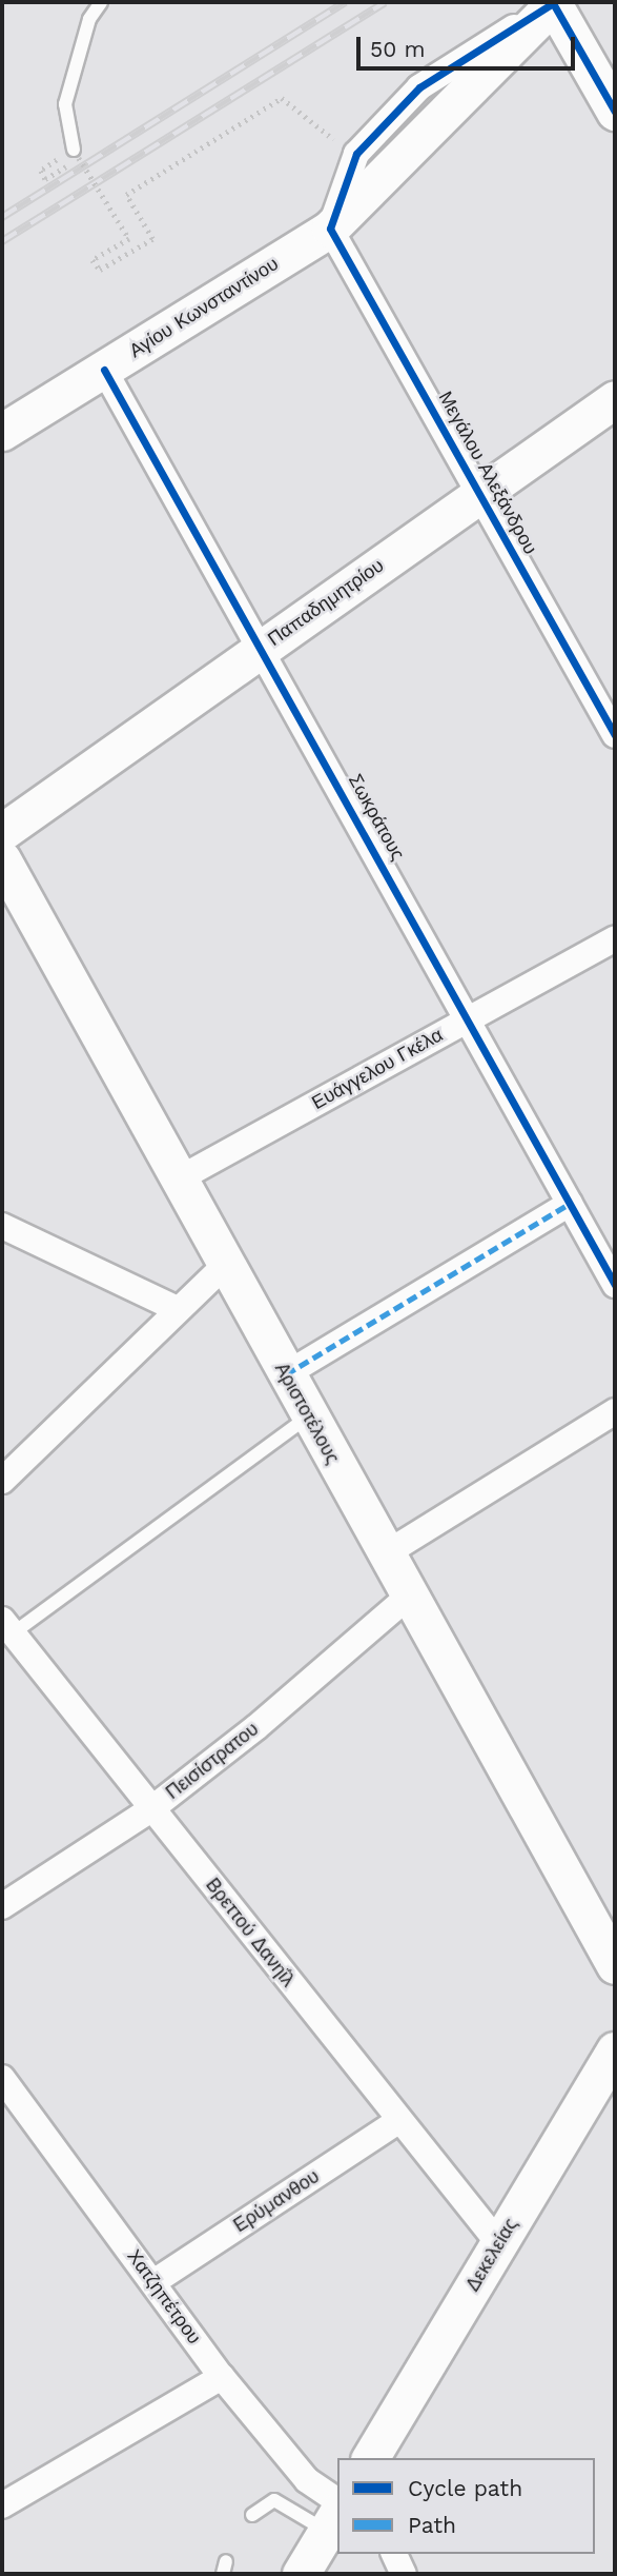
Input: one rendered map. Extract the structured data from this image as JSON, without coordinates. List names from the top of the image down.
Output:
{
  "streets": {
    "main road": [
      "Αγίου Κωνσταντίνου",
      "Παπαδημητρίου",
      "Αριστοτέλους",
      "Δεκελείας"
    ],
    "street": [
      "Μεγάλου Αλεξάνδρου",
      "Σωκράτους",
      "Ευάγγελου Γκέλα",
      "Πεισίστρατου",
      "Βρεττού Δανηΐλ",
      "Ερύμανθου",
      "Χατζηπέτρου"
    ]
  },
  "crossings": [
    ["Αγίου Κωνσταντίνου", "Μεγάλου Αλεξάνδρου"],
    ["Αγίου Κωνσταντίνου", "Σωκράτους"],
    ["Μεγάλου Αλεξάνδρου", "Παπαδημητρίου"],
    ["Παπαδημητρίου", "Σωκράτους"],
    ["Σωκράτους", "Ευάγγελου Γκέλα"],
    ["Ευάγγελου Γκέλα", "Αριστοτέλους"],
    ["Αριστοτέλους", "Πεισίστρατου"],
    ["Πεισίστρατου", "Βρεττού Δανηΐλ"],
    ["Βρεττού Δανηΐλ", "Ερύμανθου"],
    ["Βρεττού Δανηΐλ", "Δεκελείας"],
    ["Ερύμανθου", "Χατζηπέτρου"]
  ],
  "legend": ["Cycle path", "Path"],
  "scale_bar": "50 m"
}
